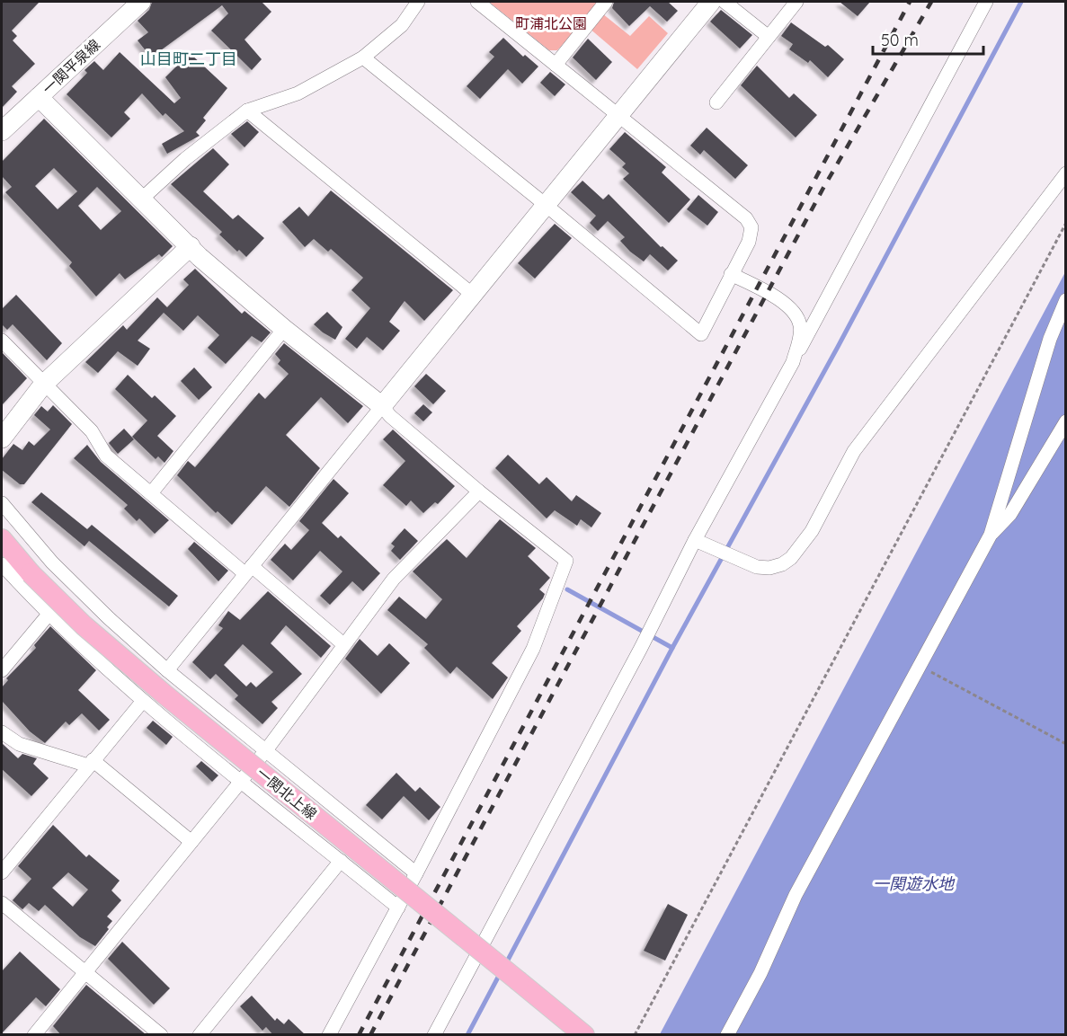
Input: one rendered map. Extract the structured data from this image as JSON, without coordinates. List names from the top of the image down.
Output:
{
  "streets": {
    "main road": ["一関北上線"],
    "street": ["一関平泉線"]
  },
  "districts": ["山目町二丁目"],
  "water": ["一関遊水地"],
  "parks": ["町浦北公園"],
  "scale_bar": "50 m"
}
